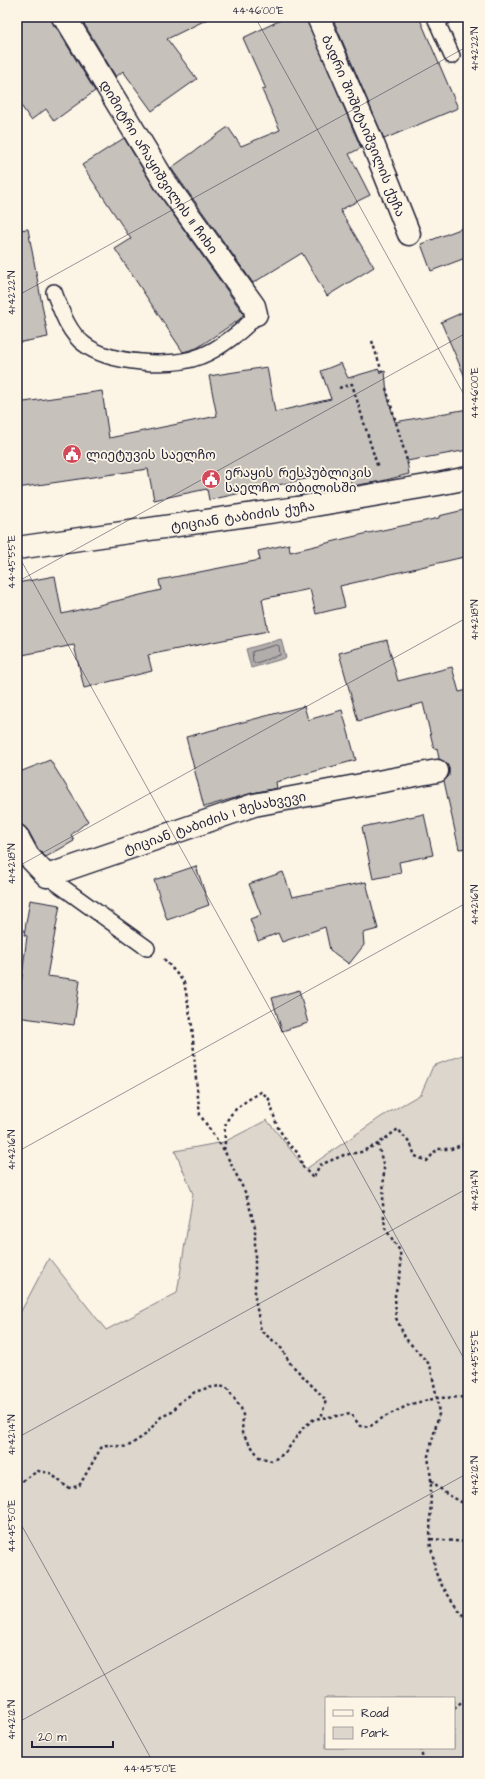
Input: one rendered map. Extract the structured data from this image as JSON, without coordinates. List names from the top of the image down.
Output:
{
  "streets": {
    "street": [
      "ბადრი შოშიტაიშვილის ქუჩა",
      "დიმიტრი არაყიშვილის II ჩიხი",
      "ტიციან ტაბიძის ქუჩა",
      "ტიციან ტაბიძის I შესახვევი"
    ]
  },
  "places": {
    "public building": ["ლიეტუვის საელჩო", "ერაყის რესპუბლიკის საელჩო თბილისში"]
  },
  "legend": ["Road", "Park"],
  "scale_bar": "20 m",
  "coordinates": [
    "44°46'00\"E",
    "41°42'22\"N",
    "44°45'55\"E",
    "41°42'18\"N",
    "41°42'16\"N",
    "41°42'14\"N",
    "41°42'12\"N",
    "44°45'50\"E"
  ]
}
